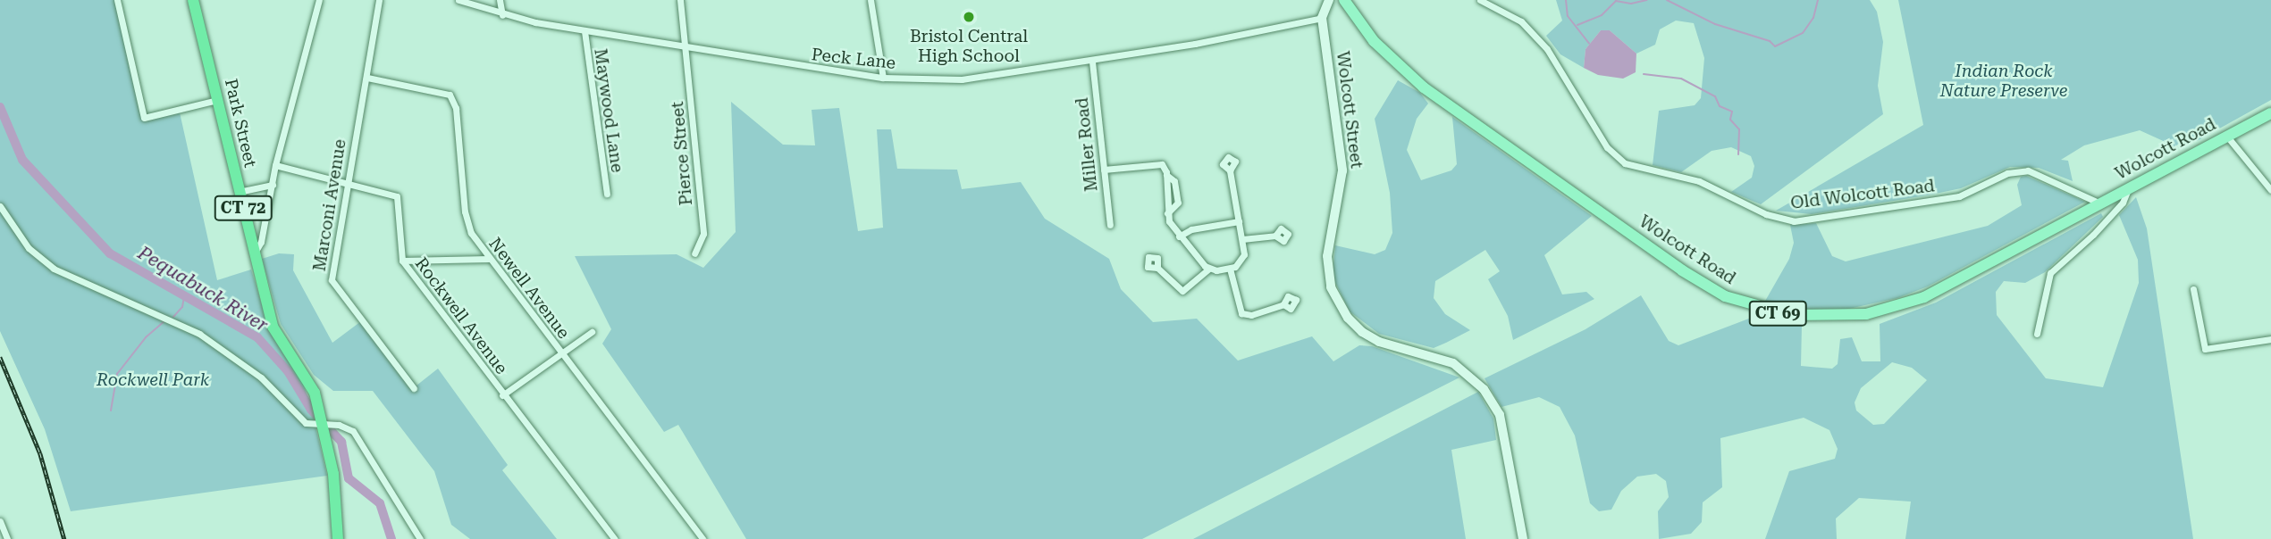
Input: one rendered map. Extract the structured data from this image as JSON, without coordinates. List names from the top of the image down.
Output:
{
  "streets": {
    "highway": ["Park Street", "CT 72"],
    "main road": ["Wolcott Street", "Wolcott Road", "CT 69"],
    "street": [
      "Peck Lane",
      "Maywood Lane",
      "Miller Road",
      "Pierce Street",
      "Old Wolcott Road",
      "Marconi Avenue",
      "Newell Avenue",
      "Rockwell Avenue"
    ]
  },
  "crossings": [
    ["Peck Lane", "Wolcott Street"],
    ["Peck Lane", "Maywood Lane"],
    ["Peck Lane", "Miller Road"],
    ["Peck Lane", "Pierce Street"],
    ["Park Street", "CT 72"],
    ["Wolcott Road", "Old Wolcott Road"],
    ["Marconi Avenue", "Newell Avenue"],
    ["Marconi Avenue", "Rockwell Avenue"]
  ],
  "water": ["Pequabuck River"],
  "parks": ["Indian Rock Nature Preserve", "Rockwell Park"],
  "places": ["Bristol Central High School"]
}
